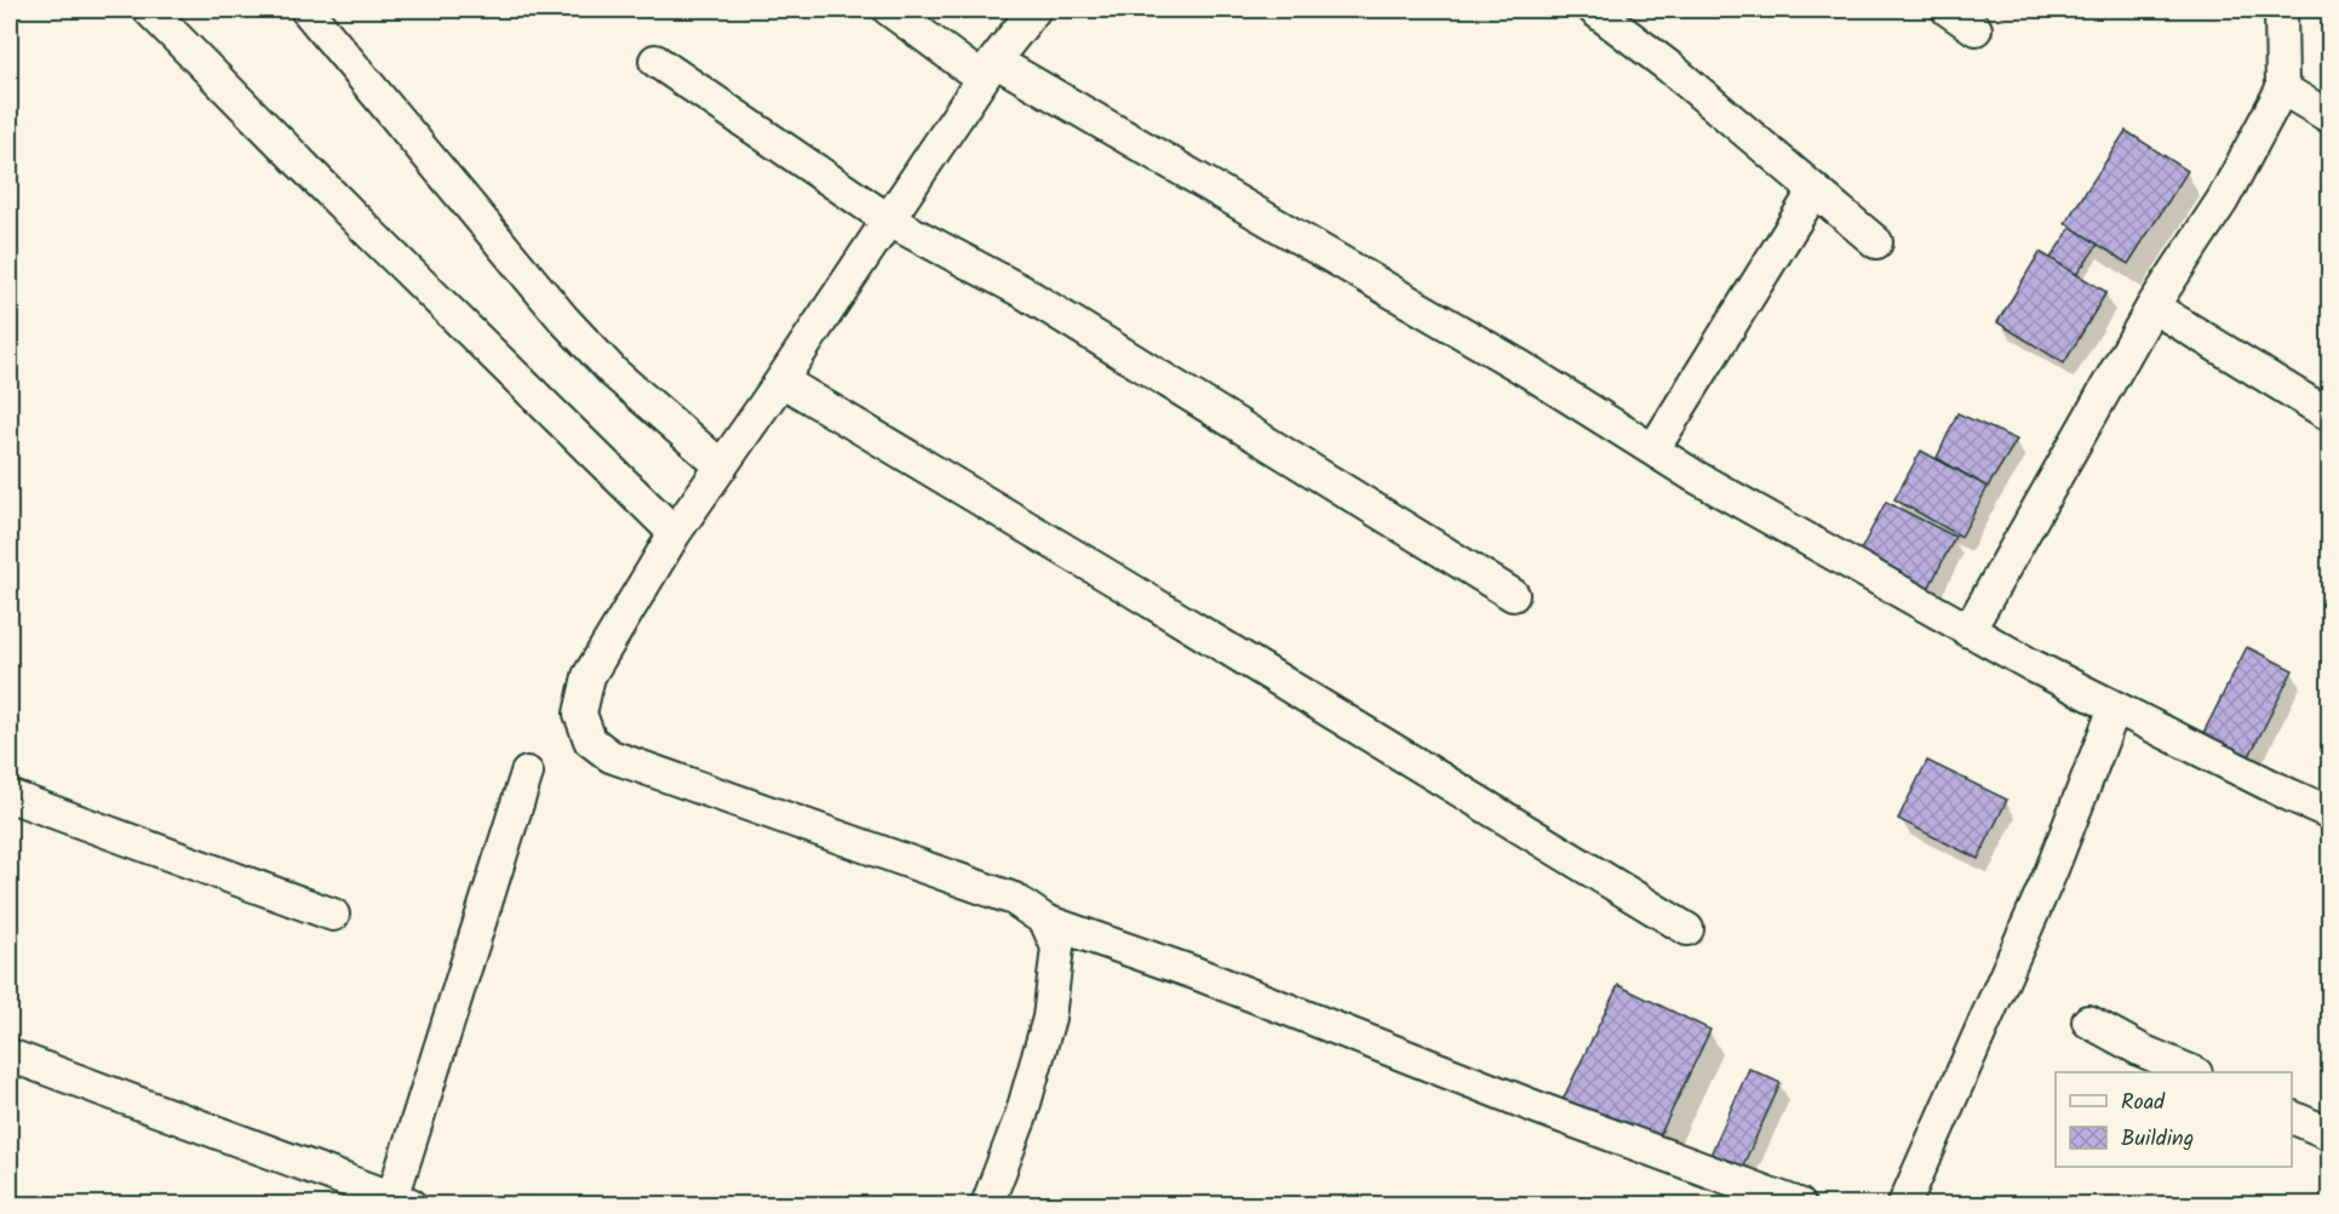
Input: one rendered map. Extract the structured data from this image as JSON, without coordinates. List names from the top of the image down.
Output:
{
  "legend": ["Road", "Building"]
}
